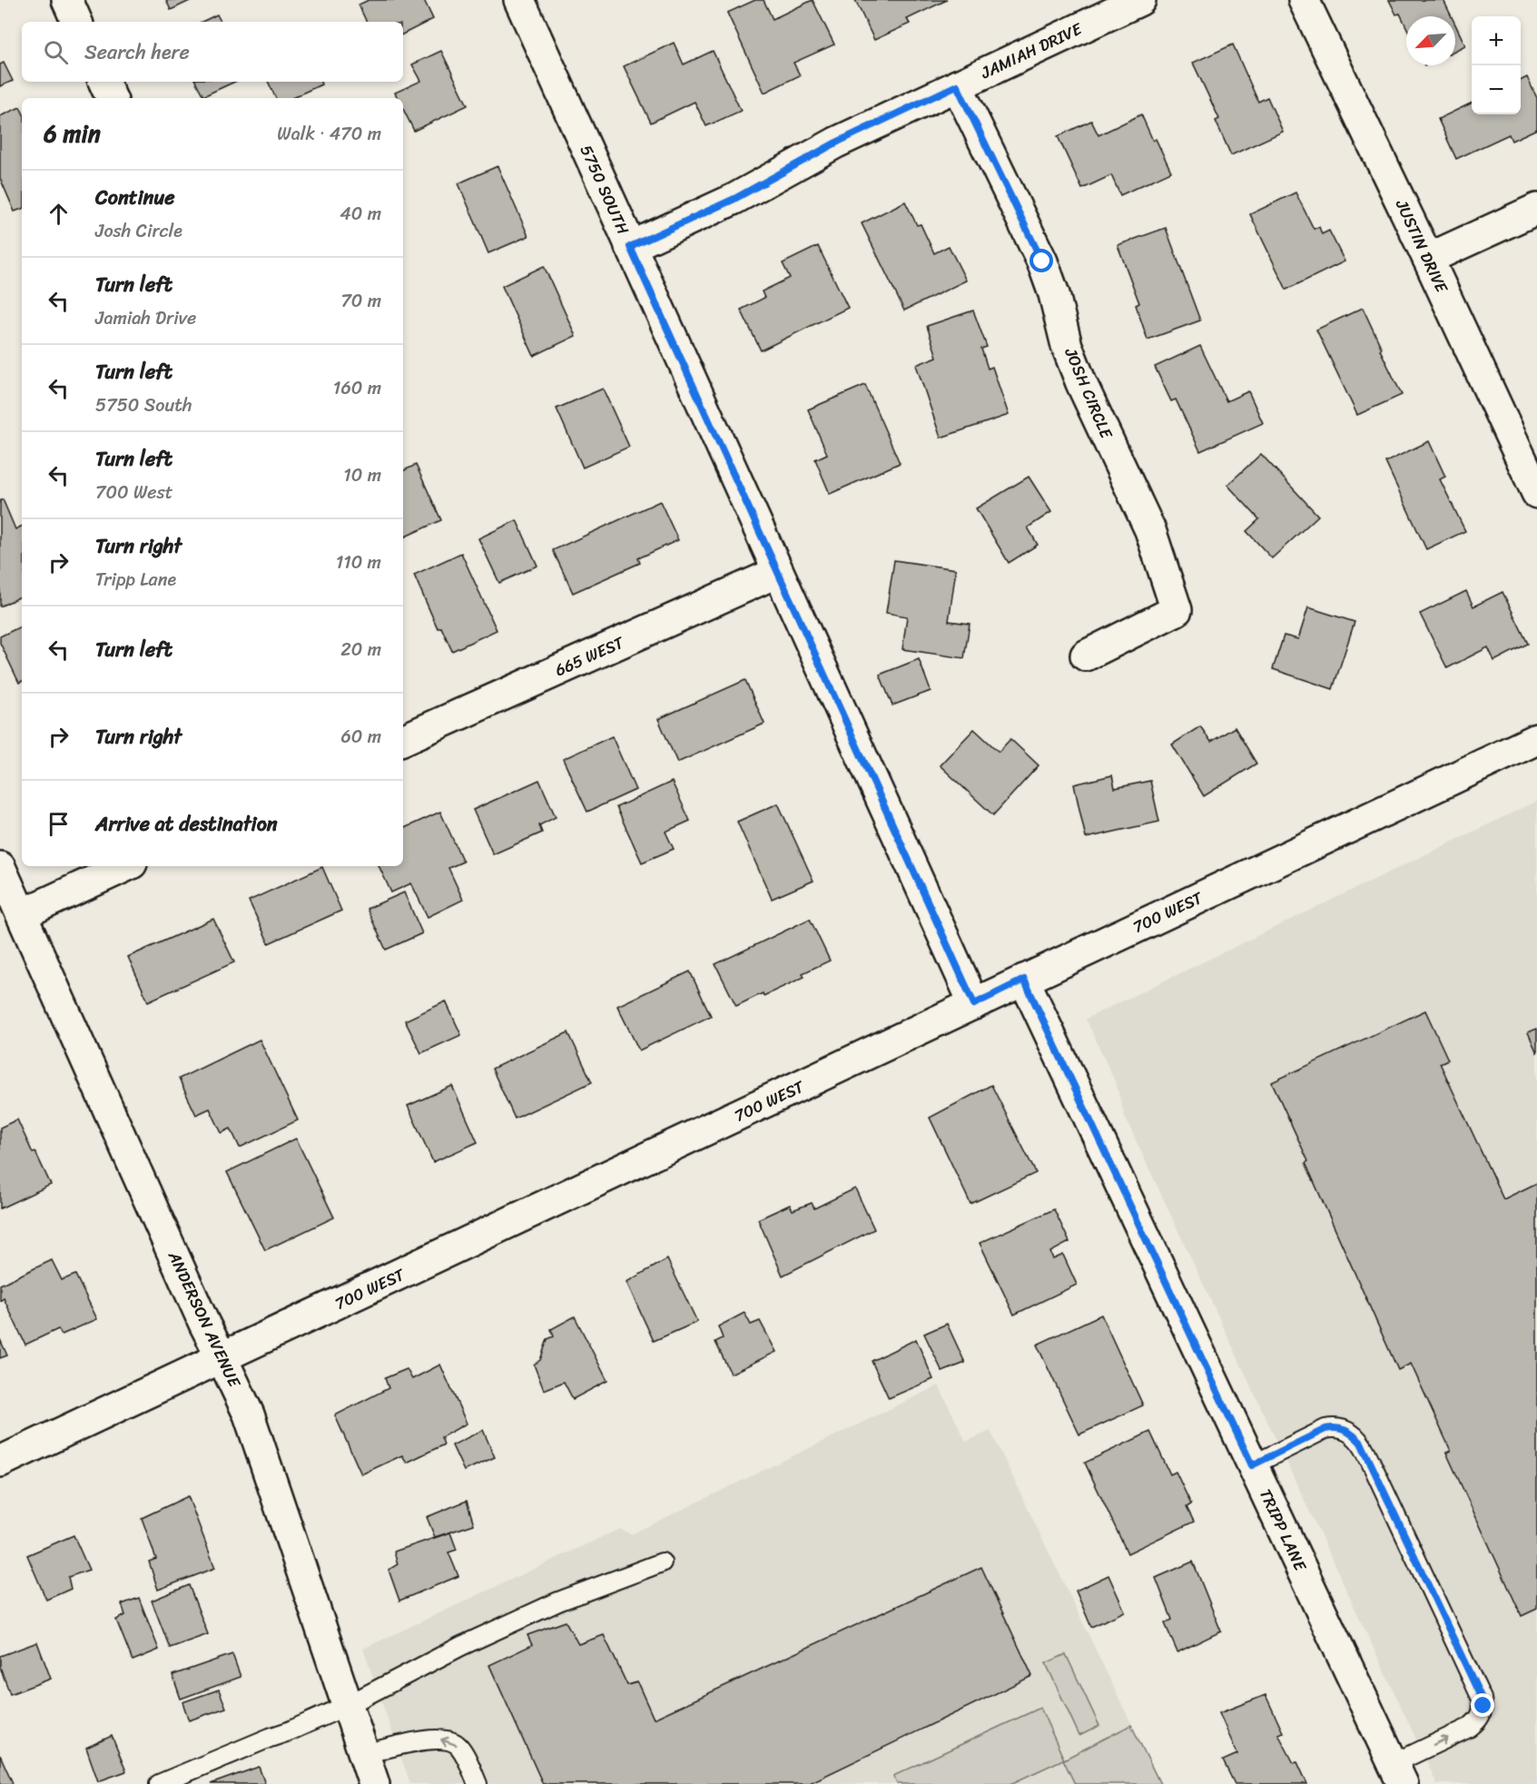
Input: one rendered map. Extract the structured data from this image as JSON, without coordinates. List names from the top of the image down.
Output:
{
  "streets": {
    "street": [
      "JAMIAH DRIVE",
      "5750 SOUTH",
      "JUSTIN DRIVE",
      "JOSH CIRCLE",
      "665 WEST",
      "700 WEST",
      "ANDERSON AVENUE",
      "TRIPP LANE"
    ]
  },
  "crossings": [
    ["JAMIAH DRIVE", "5750 SOUTH"],
    ["JAMIAH DRIVE", "JOSH CIRCLE"],
    ["5750 SOUTH", "665 WEST"],
    ["5750 SOUTH", "700 WEST"],
    ["700 WEST", "ANDERSON AVENUE"],
    ["700 WEST", "TRIPP LANE"]
  ],
  "north": "bottom left",
  "page": {
    "map_buttons": ["+", "−"],
    "search": "Search here",
    "heading": ["6 min", "Walk · 470 m"],
    "list": [
      ["Continue", "Josh Circle", "40 m"],
      ["Turn left", "Jamiah Drive", "70 m"],
      ["Turn left", "5750 South", "160 m"],
      ["Turn left", "700 West", "10 m"],
      ["Turn right", "Tripp Lane", "110 m"],
      ["Turn left", "20 m"],
      ["Turn right", "60 m"],
      "Arrive at destination"
    ]
  }
}
